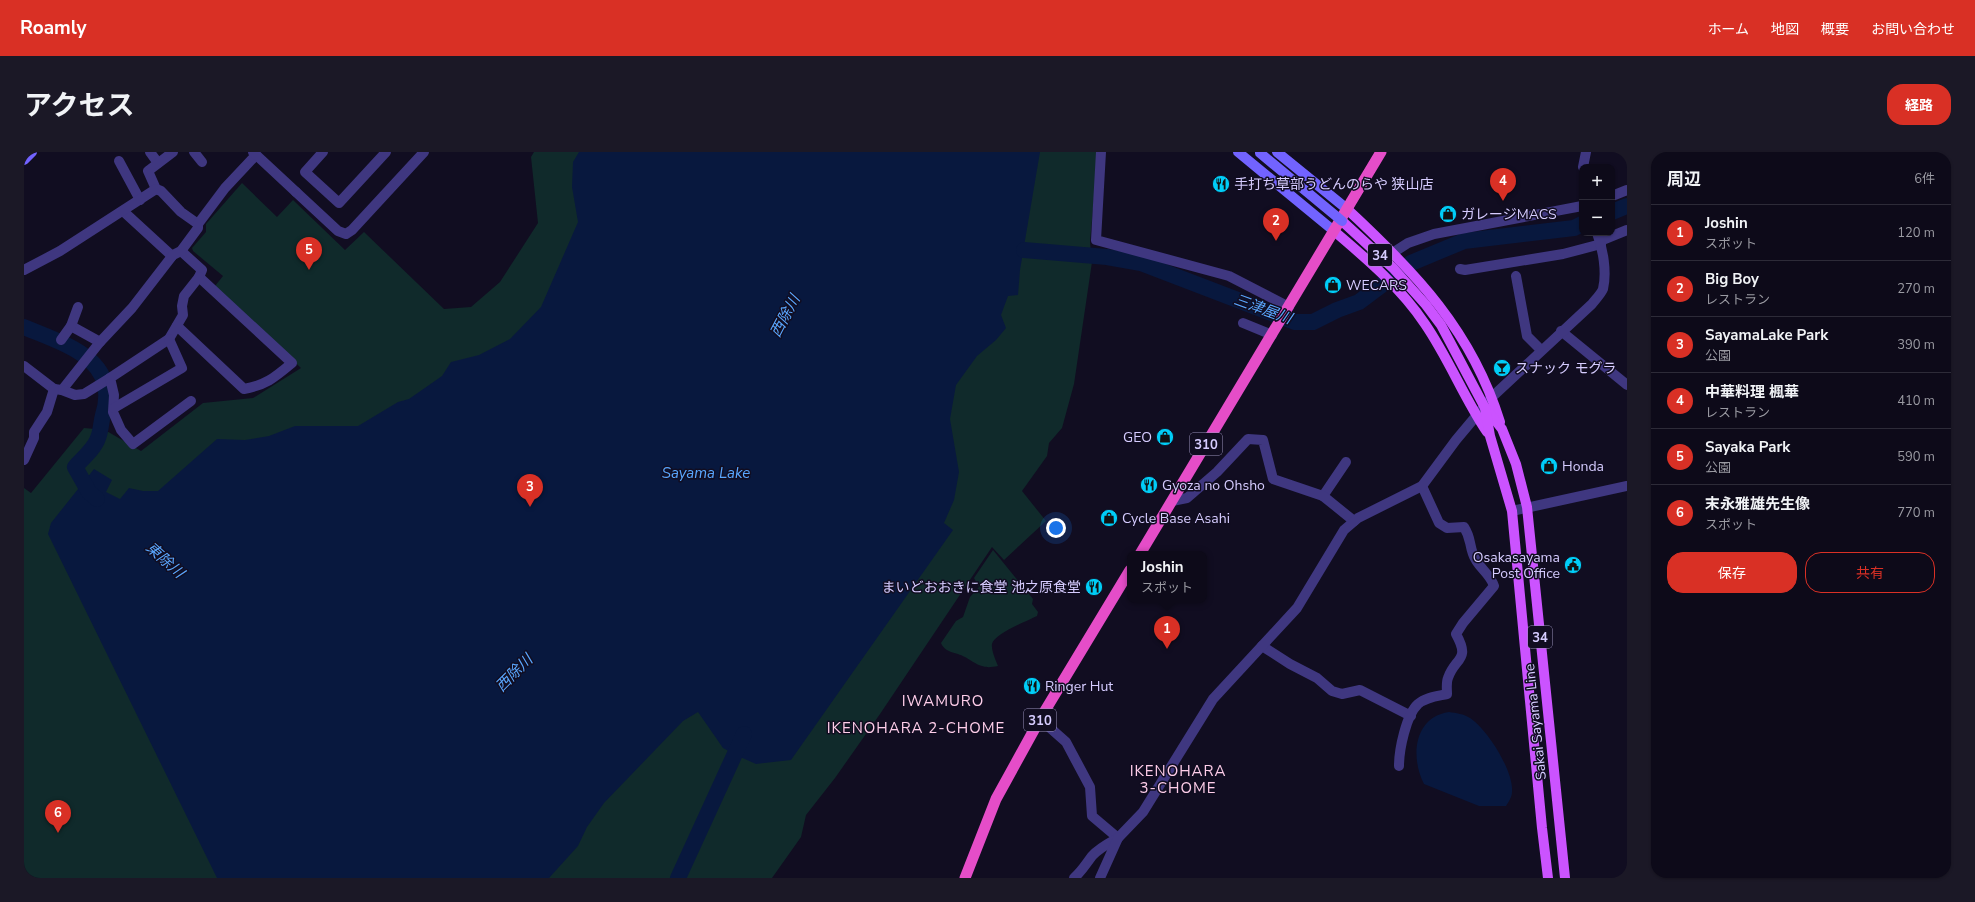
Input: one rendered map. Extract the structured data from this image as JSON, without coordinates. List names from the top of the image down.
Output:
{
  "streets": {
    "highway": ["310"],
    "main road": ["34", "Sakai Sayama Line"]
  },
  "districts": ["IWAMURO", "IKENOHARA 2-CHOME", "IKENOHARA 3-CHOME"],
  "water": [
    "三津屋川",
    "西除川",
    "Sayama Lake",
    "東除川"
  ],
  "places": {
    "restaurant": [
      "手打ち草部うどんのらや 狭山店",
      "Gyoza no Ohsho",
      "まいどおおきに食堂 池之原食堂",
      "Ringer Hut"
    ],
    "shop": [
      "ガレージMACS",
      "WECARS",
      "GEO",
      "Honda",
      "Cycle Base Asahi"
    ],
    "bar": ["スナック モグラ"],
    "public building": ["Osakasayama Post Office"]
  },
  "page": {
    "header": "Roamly",
    "nav": [
      "ホーム",
      "地図",
      "概要",
      "お問い合わせ"
    ],
    "title": "アクセス",
    "buttons": [
      "経路",
      ["保存", "共有"]
    ],
    "heading": ["周辺", "6件"],
    "map_buttons": ["+", "−"],
    "pins": [
      "4",
      "2",
      "5",
      "3",
      "1",
      "6"
    ],
    "list": [
      {
        "mark": "1",
        "name": "Joshin",
        "note": "スポット",
        "value": "120 m"
      },
      {
        "mark": "2",
        "name": "Big Boy",
        "note": "レストラン",
        "value": "270 m"
      },
      {
        "mark": "3",
        "name": "SayamaLake Park",
        "note": "公園",
        "value": "390 m"
      },
      {
        "mark": "4",
        "name": "中華料理 楓華",
        "note": "レストラン",
        "value": "410 m"
      },
      {
        "mark": "5",
        "name": "Sayaka Park",
        "note": "公園",
        "value": "590 m"
      },
      {
        "mark": "6",
        "name": "末永雅雄先生像",
        "note": "スポット",
        "value": "770 m"
      }
    ],
    "popup": ["Joshin", "スポット"]
  }
}
